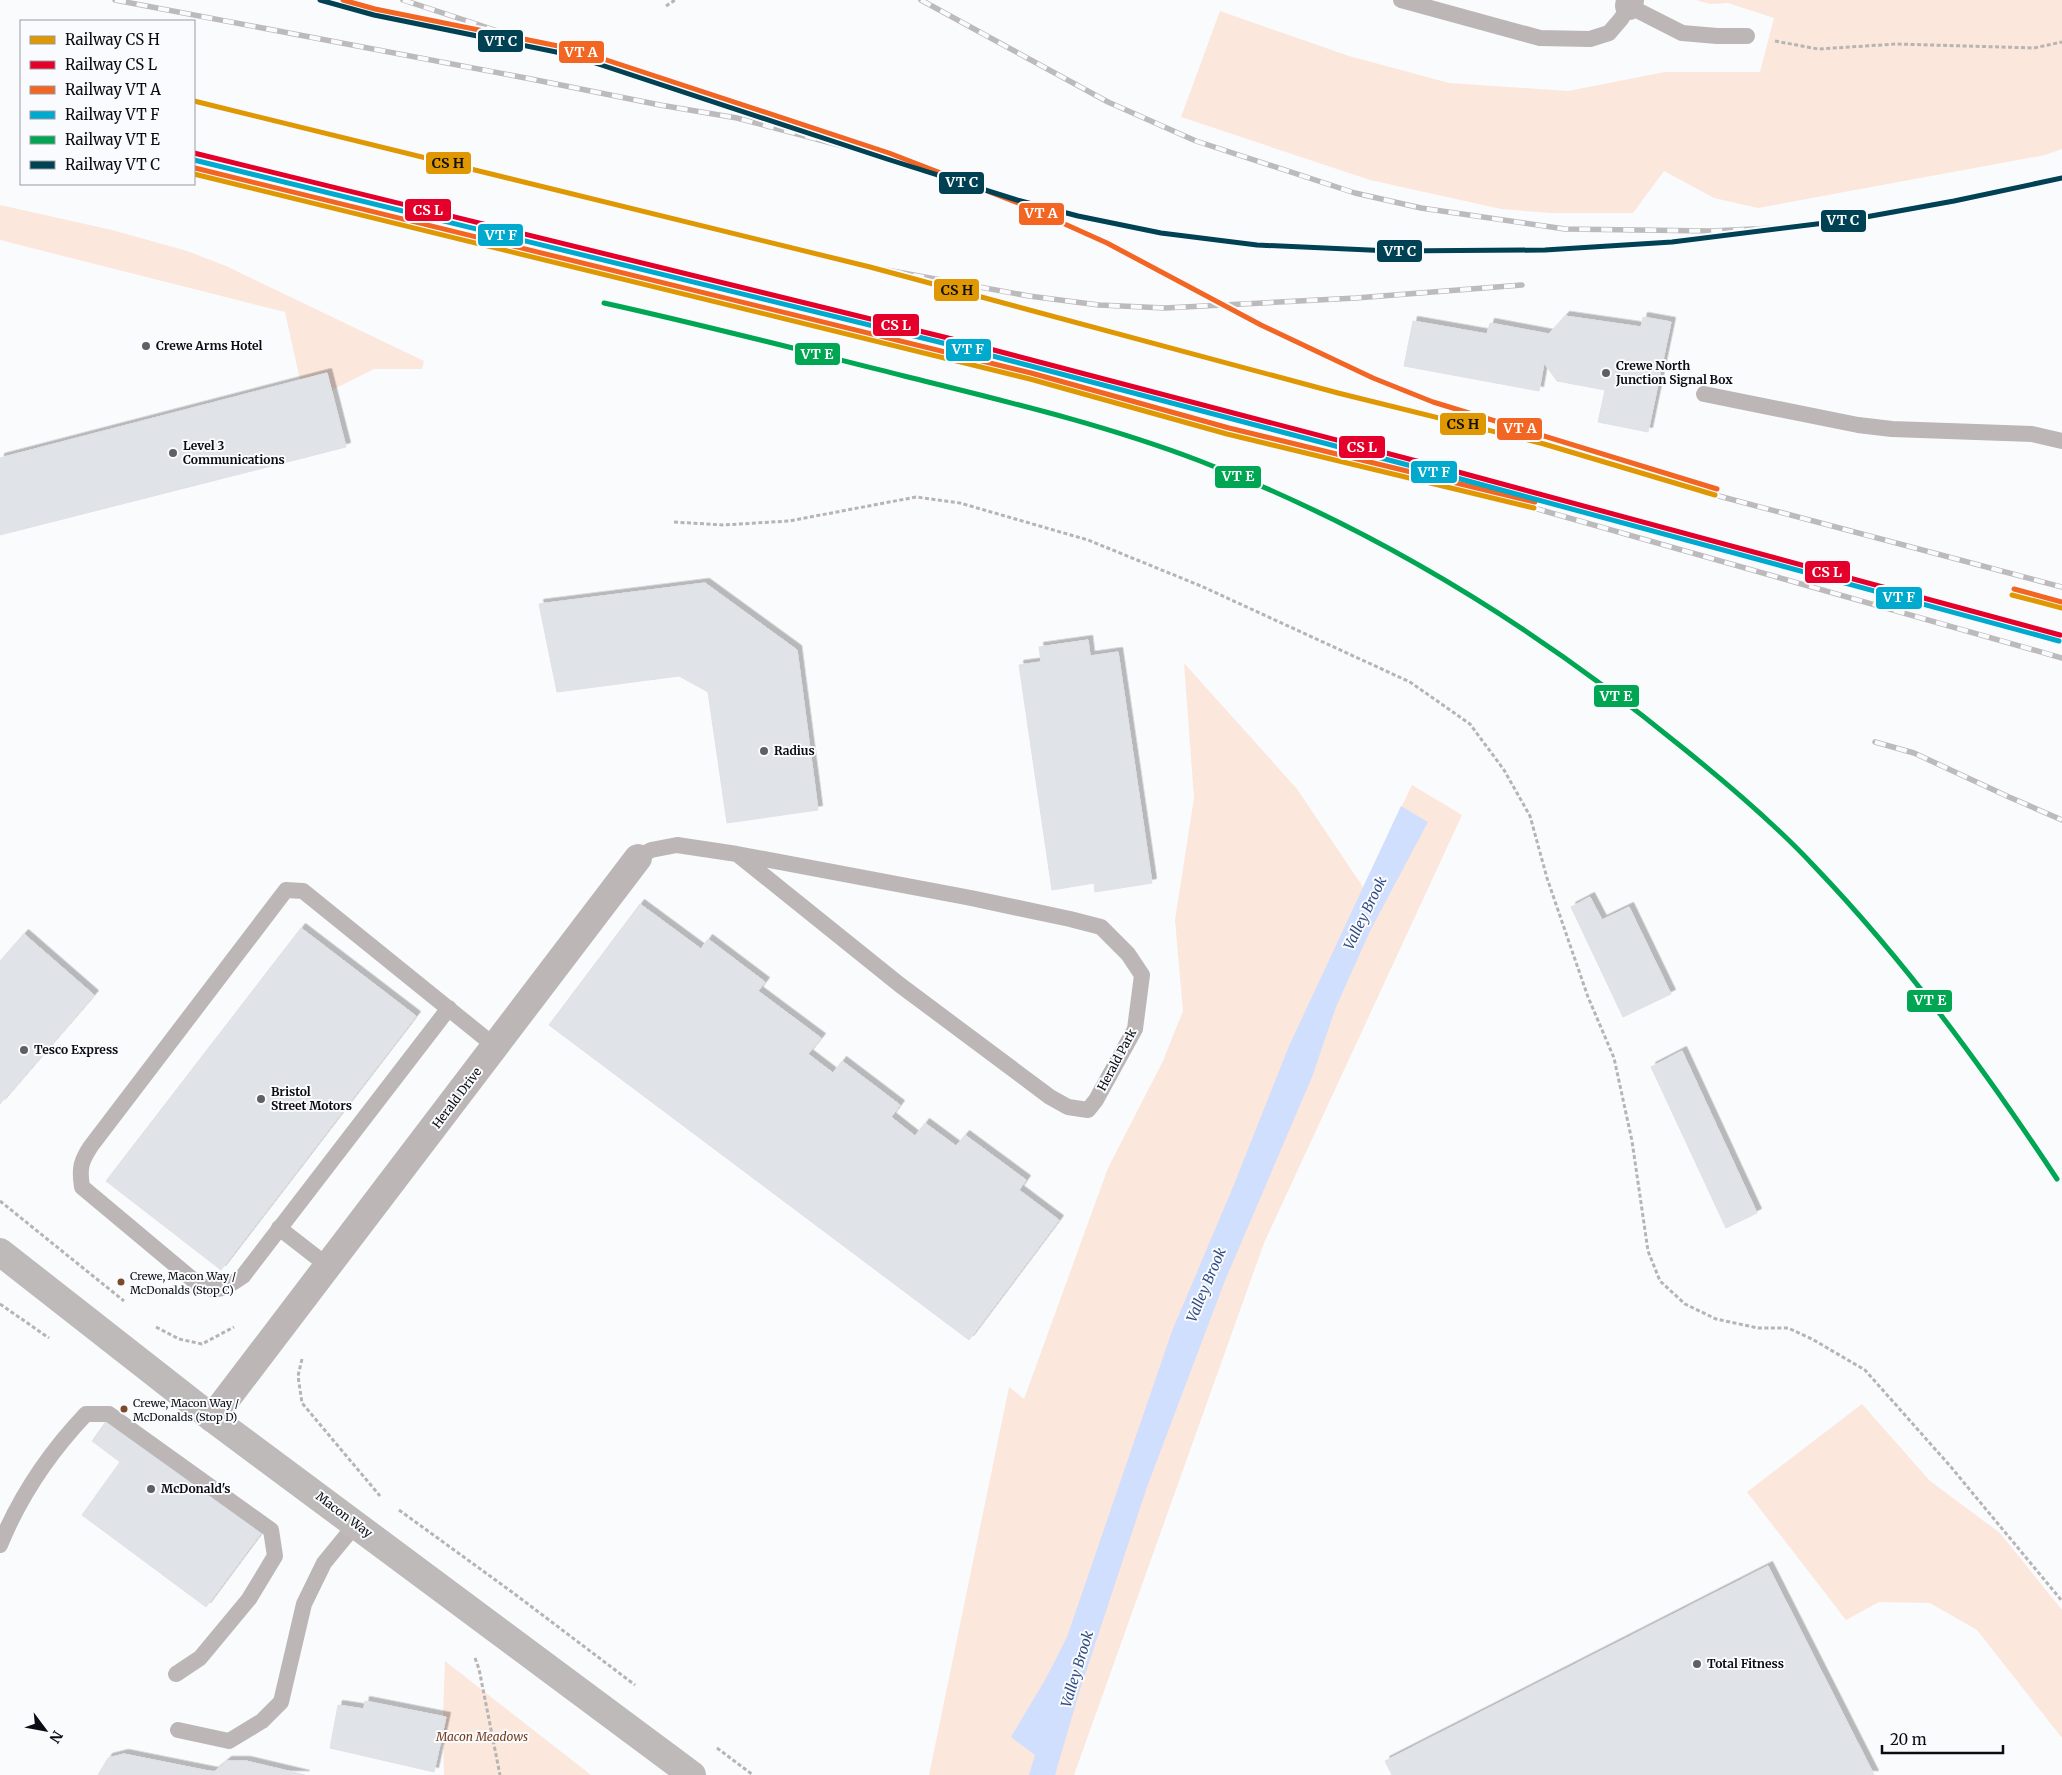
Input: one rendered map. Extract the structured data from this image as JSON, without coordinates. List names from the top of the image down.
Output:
{
  "streets": {
    "main road": ["Macon Way"],
    "street": ["Herald Drive"],
    "lane": ["Herald Park"]
  },
  "crossings": [
    ["Herald Park", "Herald Drive"],
    ["Herald Drive", "Macon Way"]
  ],
  "water": ["Valley Brook"],
  "parks": ["Macon Meadows"],
  "places": [
    "Crewe Arms Hotel",
    "Crewe North Junction Signal Box",
    "Level 3 Communications",
    "Radius",
    "Tesco Express",
    "Bristol Street Motors",
    "Crewe, Macon Way / McDonalds (Stop C)",
    "Crewe, Macon Way / McDonalds (Stop D)",
    "McDonald's",
    "Total Fitness"
  ],
  "legend": [
    "Railway CS H",
    "Railway CS L",
    "Railway VT A",
    "Railway VT F",
    "Railway VT E",
    "Railway VT C"
  ],
  "scale_bar": "20 m",
  "north": "bottom right"
}
